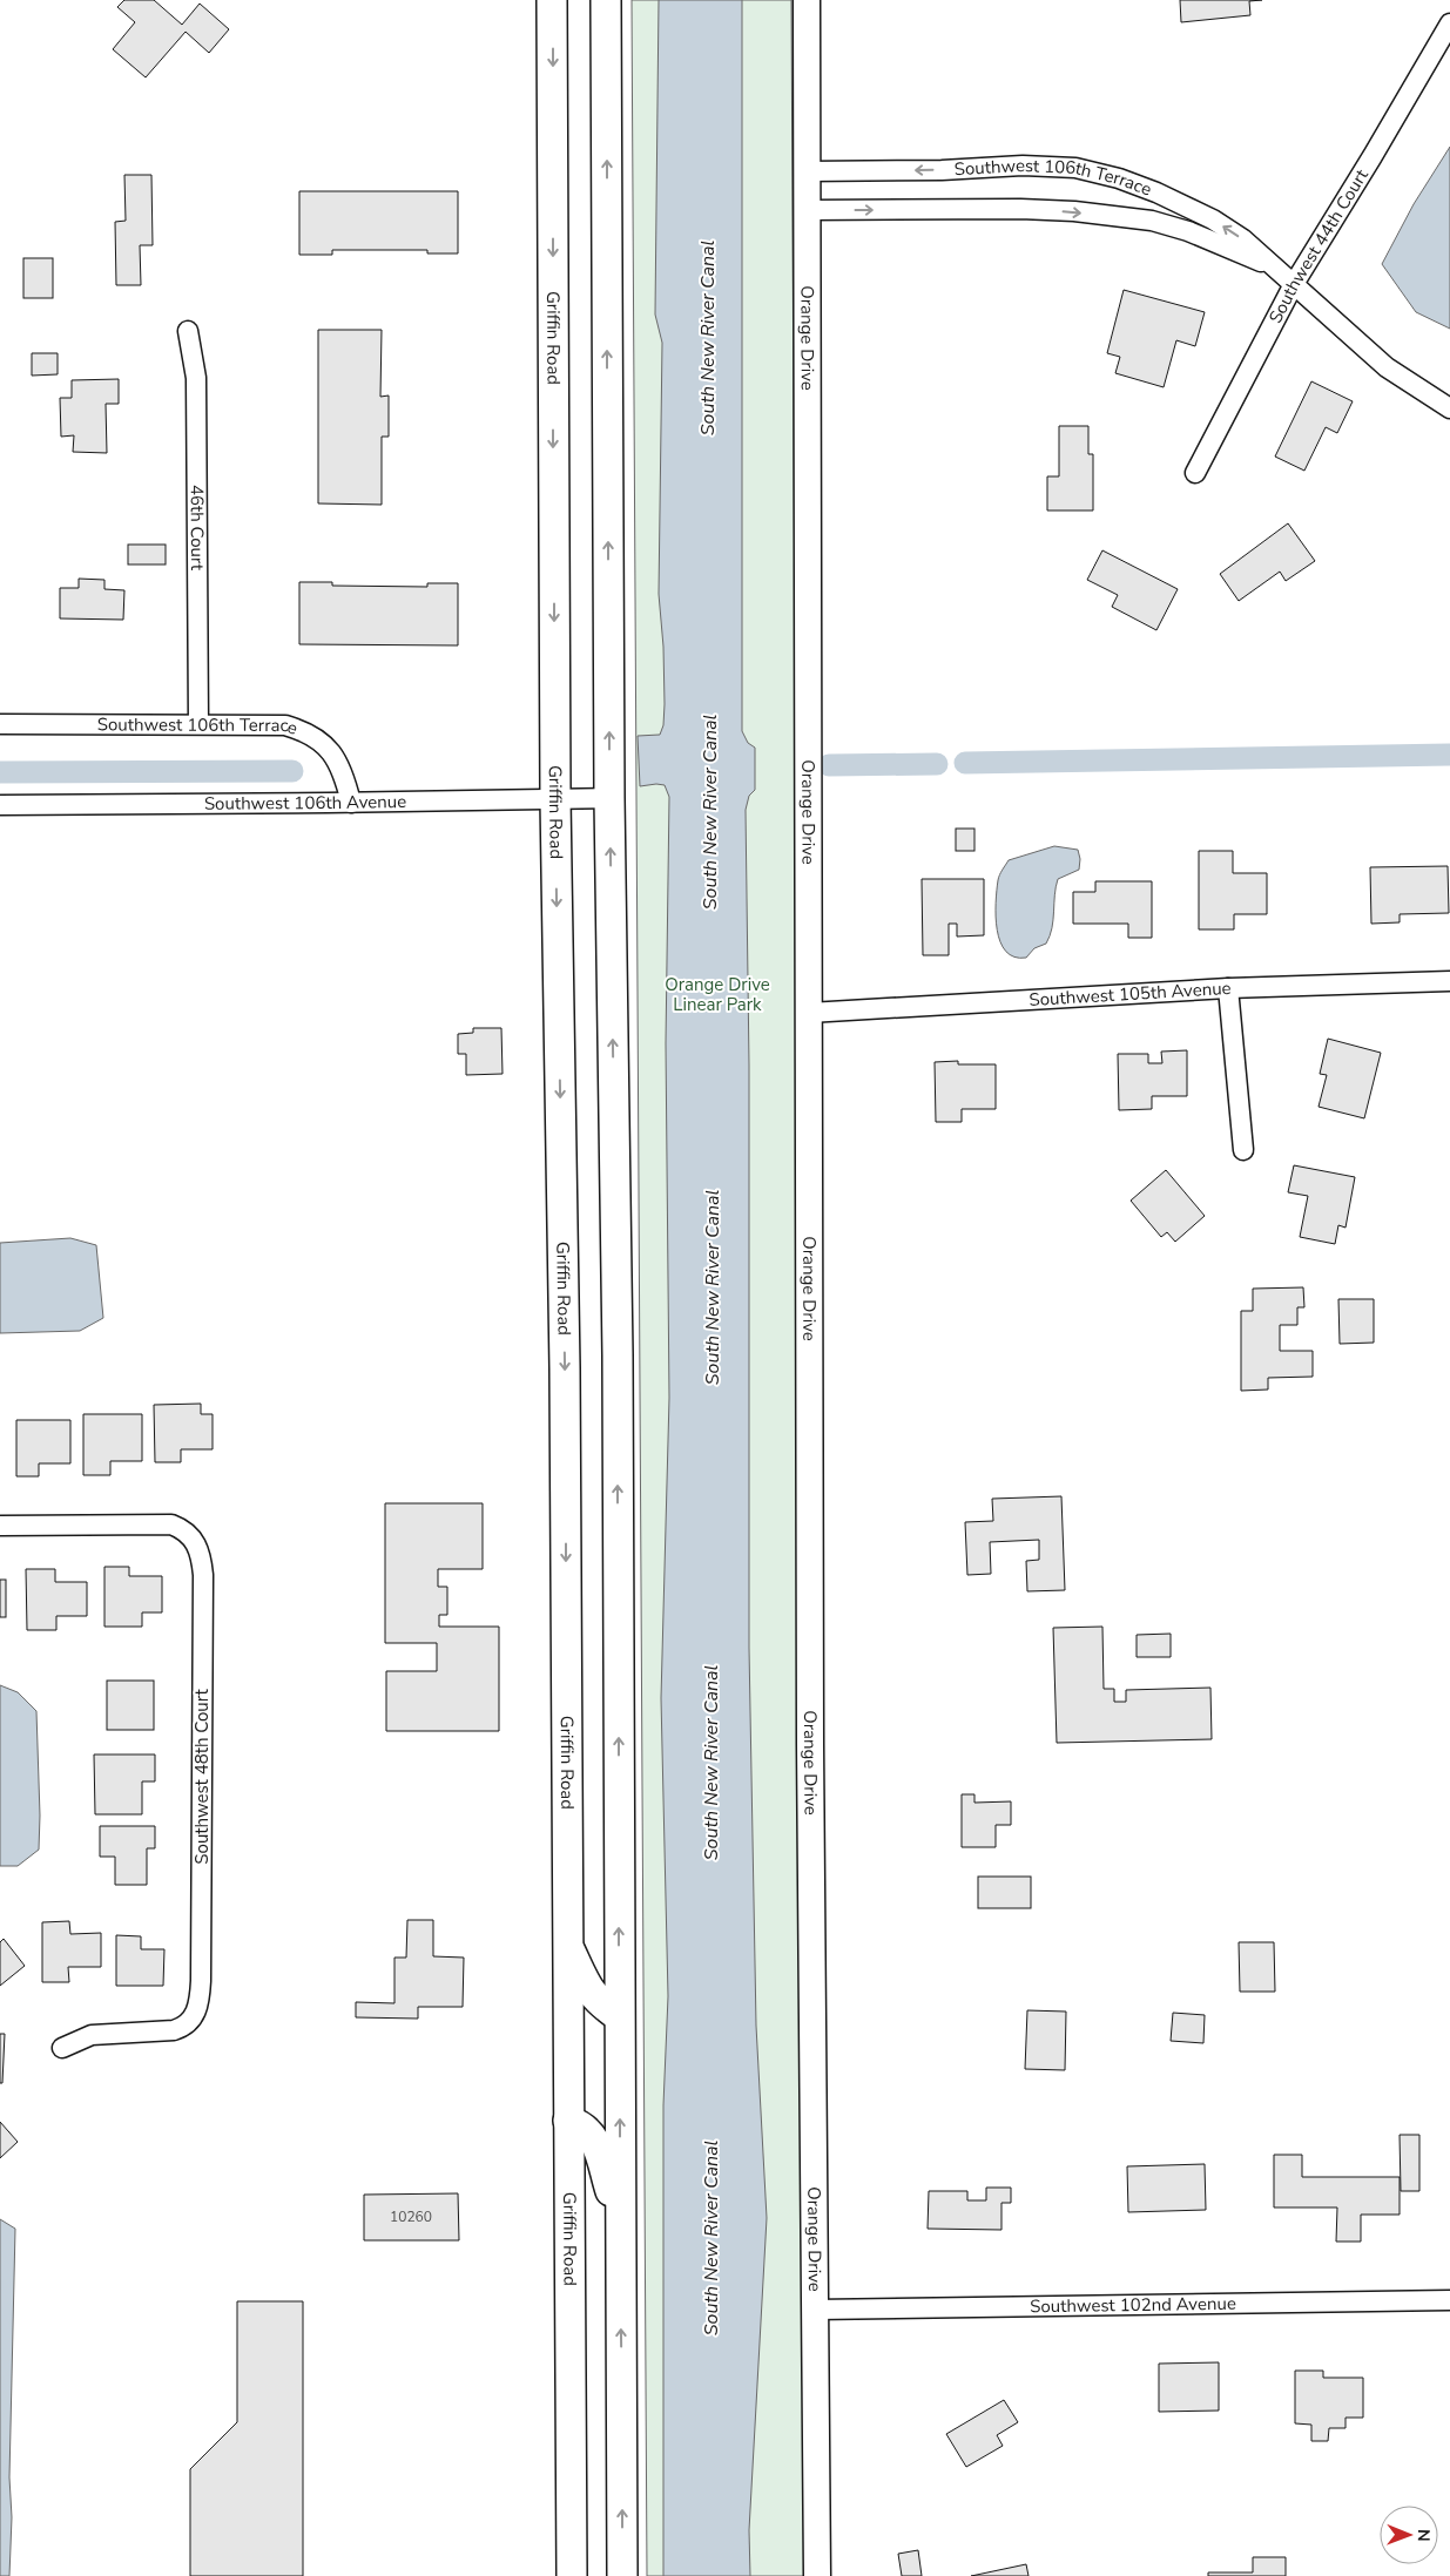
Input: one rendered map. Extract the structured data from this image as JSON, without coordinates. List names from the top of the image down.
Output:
{
  "streets": {
    "main road": ["Griffin Road"],
    "street": [
      "Southwest 106th Terrace",
      "Southwest 44th Court",
      "Orange Drive",
      "46th Court",
      "Southwest 106th Avenue",
      "Southwest 105th Avenue",
      "Southwest 48th Court",
      "Southwest 102nd Avenue"
    ]
  },
  "crossings": [
    ["Southwest 106th Terrace", "Southwest 44th Court"],
    ["Southwest 106th Terrace", "Orange Drive"],
    ["Southwest 106th Terrace", "46th Court"],
    ["Southwest 106th Terrace", "Southwest 106th Avenue"],
    ["Griffin Road", "Southwest 106th Avenue"],
    ["Orange Drive", "Southwest 105th Avenue"],
    ["Orange Drive", "Southwest 102nd Avenue"]
  ],
  "water": ["South New River Canal"],
  "parks": ["Orange Drive Linear Park"],
  "house_numbers": ["10260"],
  "north": "right"
}
